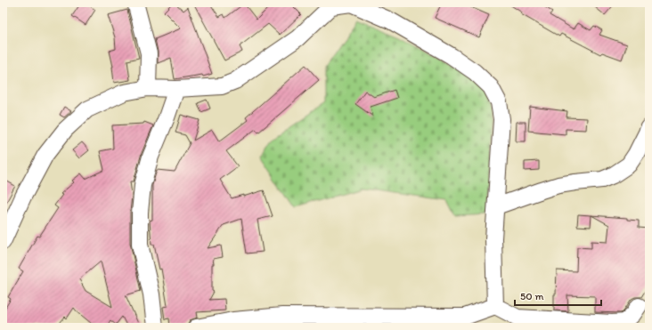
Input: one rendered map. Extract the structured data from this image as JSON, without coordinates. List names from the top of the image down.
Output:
{
  "scale_bar": "50 m"
}
